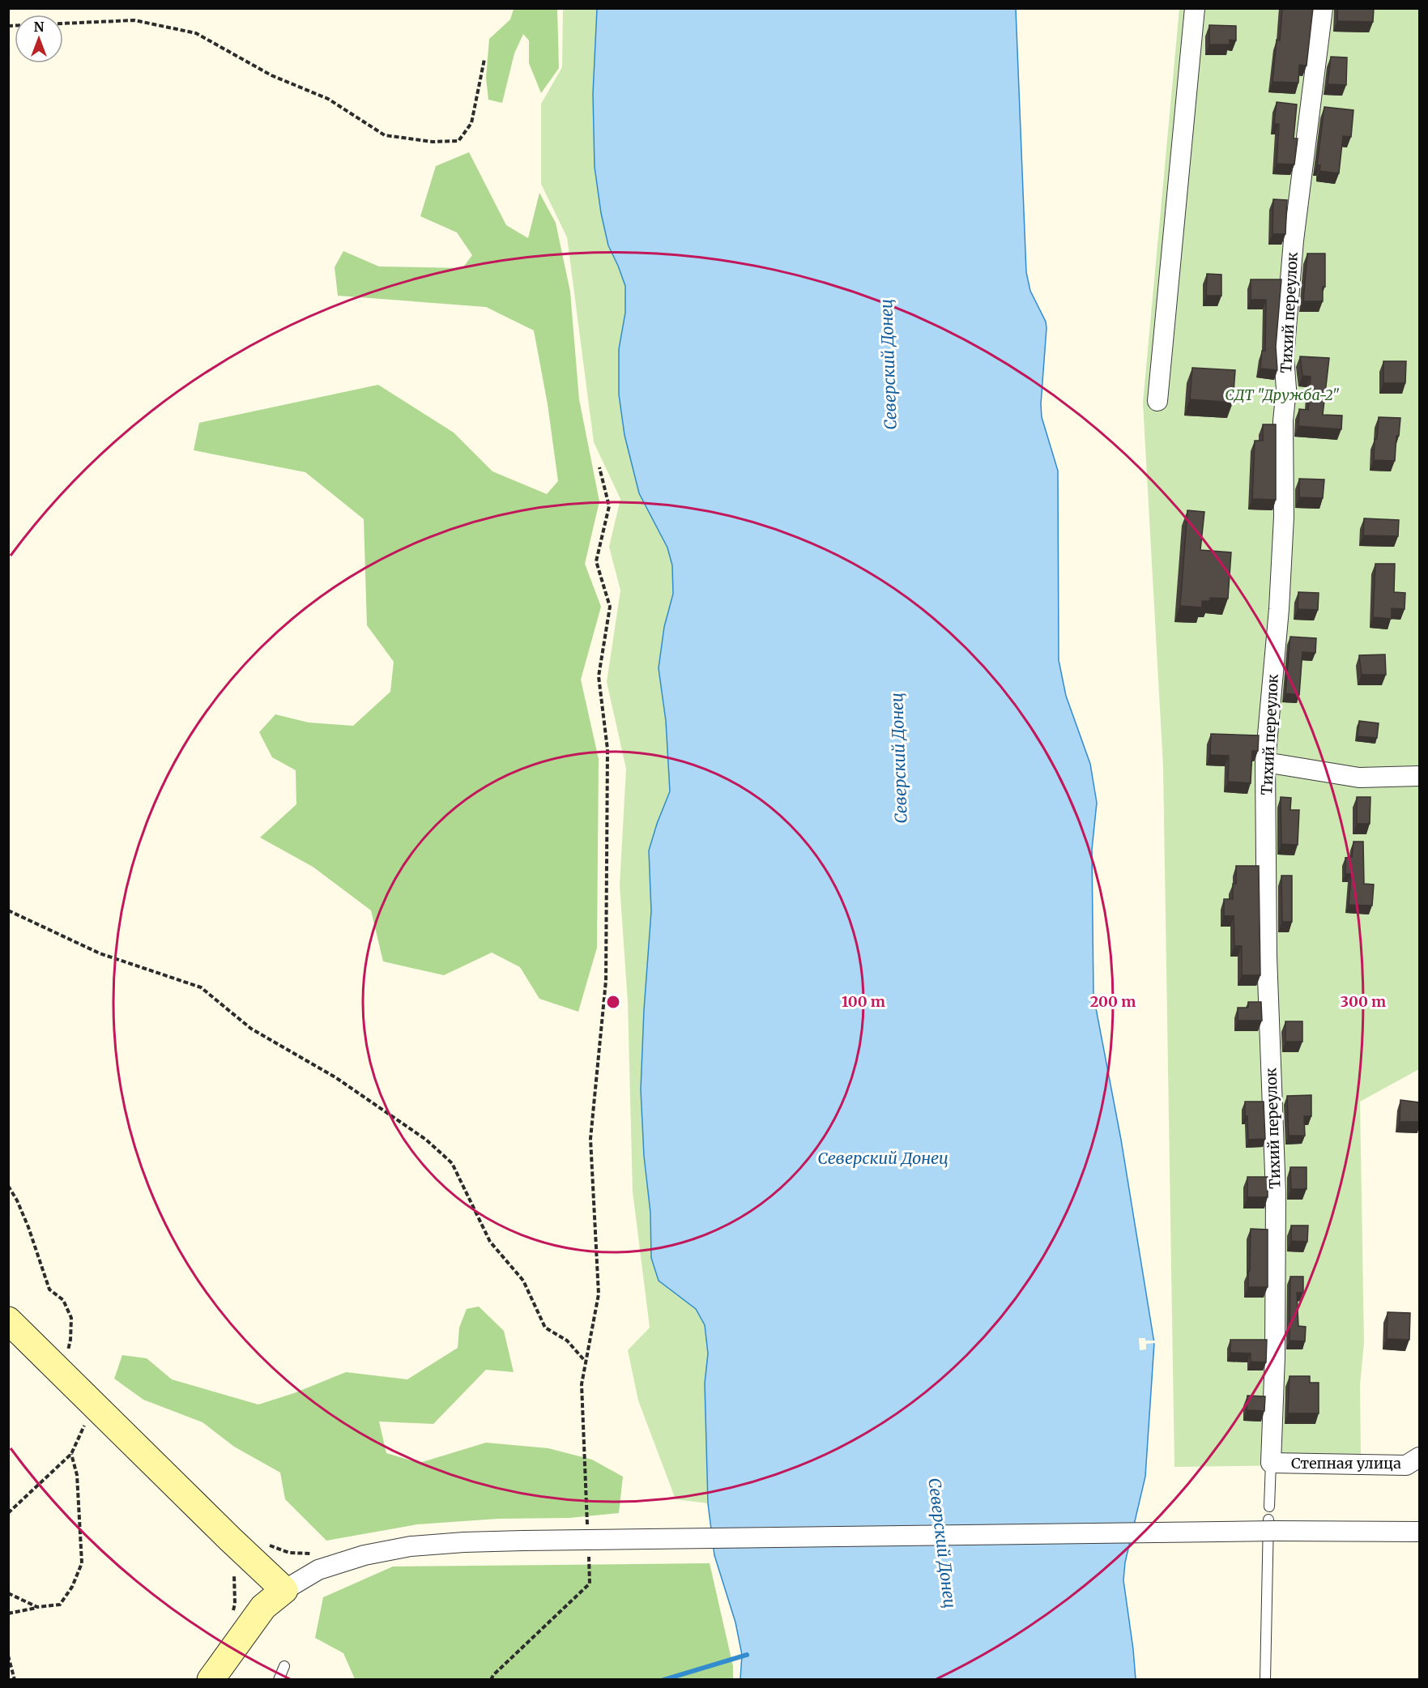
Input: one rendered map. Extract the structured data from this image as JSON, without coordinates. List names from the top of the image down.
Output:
{
  "streets": {
    "street": ["Тихий переулок", "Степная улица"]
  },
  "crossings": [
    ["Тихий переулок", "Степная улица"]
  ],
  "water": ["Северский Донец"],
  "parks": ["СДТ \"Дружба-2\""],
  "north": "top",
  "rings": ["100 m", "200 m", "300 m"]
}
